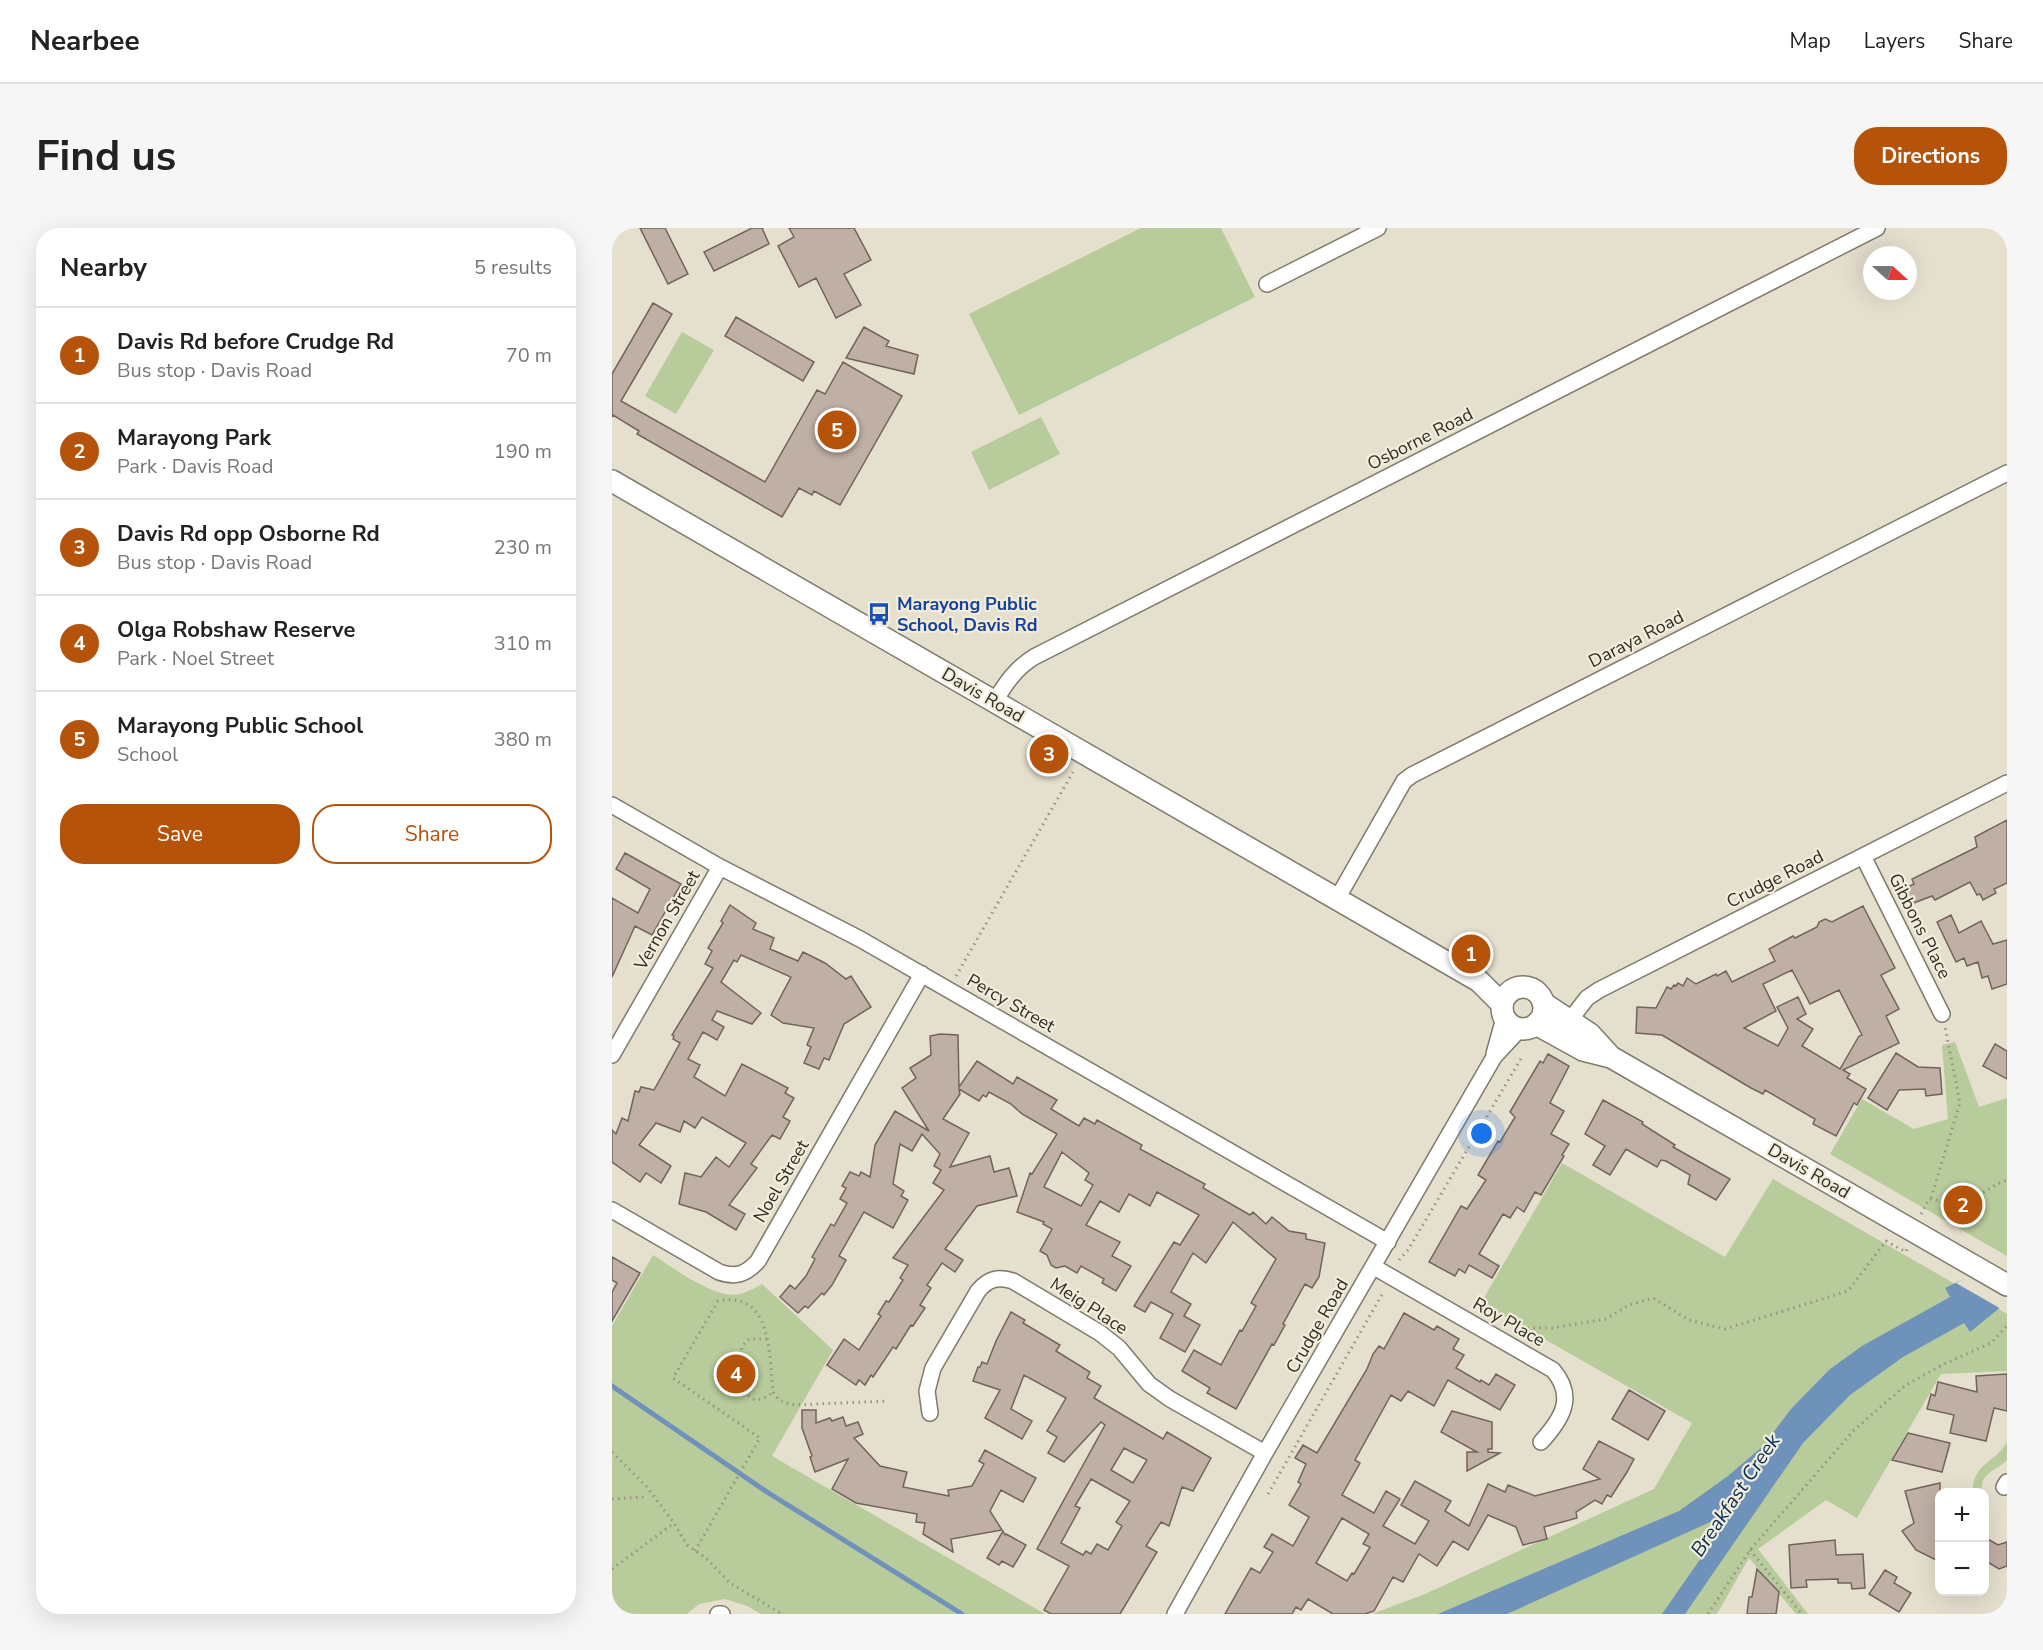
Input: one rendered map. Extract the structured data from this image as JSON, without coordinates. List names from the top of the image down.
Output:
{
  "streets": {
    "street": [
      "Osborne Road",
      "Daraya Road",
      "Davis Road",
      "Crudge Road",
      "Vernon Street",
      "Gibbons Place",
      "Percy Street",
      "Noel Street",
      "Meig Place",
      "Roy Place"
    ]
  },
  "crossings": [
    ["Osborne Road", "Davis Road"],
    ["Daraya Road", "Davis Road"],
    ["Davis Road", "Crudge Road"],
    ["Crudge Road", "Gibbons Place"],
    ["Crudge Road", "Percy Street"],
    ["Crudge Road", "Meig Place"],
    ["Crudge Road", "Roy Place"],
    ["Vernon Street", "Percy Street"],
    ["Percy Street", "Noel Street"]
  ],
  "water": ["Breakfast Creek"],
  "places": {
    "bus stop": ["Marayong Public School, Davis Rd"]
  },
  "north": "right",
  "page": {
    "header": "Nearbee",
    "nav": ["Map", "Layers", "Share"],
    "buttons": [
      "Directions",
      ["Save", "Share"]
    ],
    "title": "Find us",
    "heading": ["Nearby", "5 results"],
    "list": [
      {
        "mark": "1",
        "name": "Davis Rd before Crudge Rd",
        "note": "Bus stop · Davis Road",
        "value": "70 m"
      },
      {
        "mark": "2",
        "name": "Marayong Park",
        "note": "Park · Davis Road",
        "value": "190 m"
      },
      {
        "mark": "3",
        "name": "Davis Rd opp Osborne Rd",
        "note": "Bus stop · Davis Road",
        "value": "230 m"
      },
      {
        "mark": "4",
        "name": "Olga Robshaw Reserve",
        "note": "Park · Noel Street",
        "value": "310 m"
      },
      {
        "mark": "5",
        "name": "Marayong Public School",
        "note": "School",
        "value": "380 m"
      }
    ],
    "pins": [
      "5",
      "3",
      "1",
      "2",
      "4"
    ],
    "map_buttons": ["+", "−"]
  }
}
